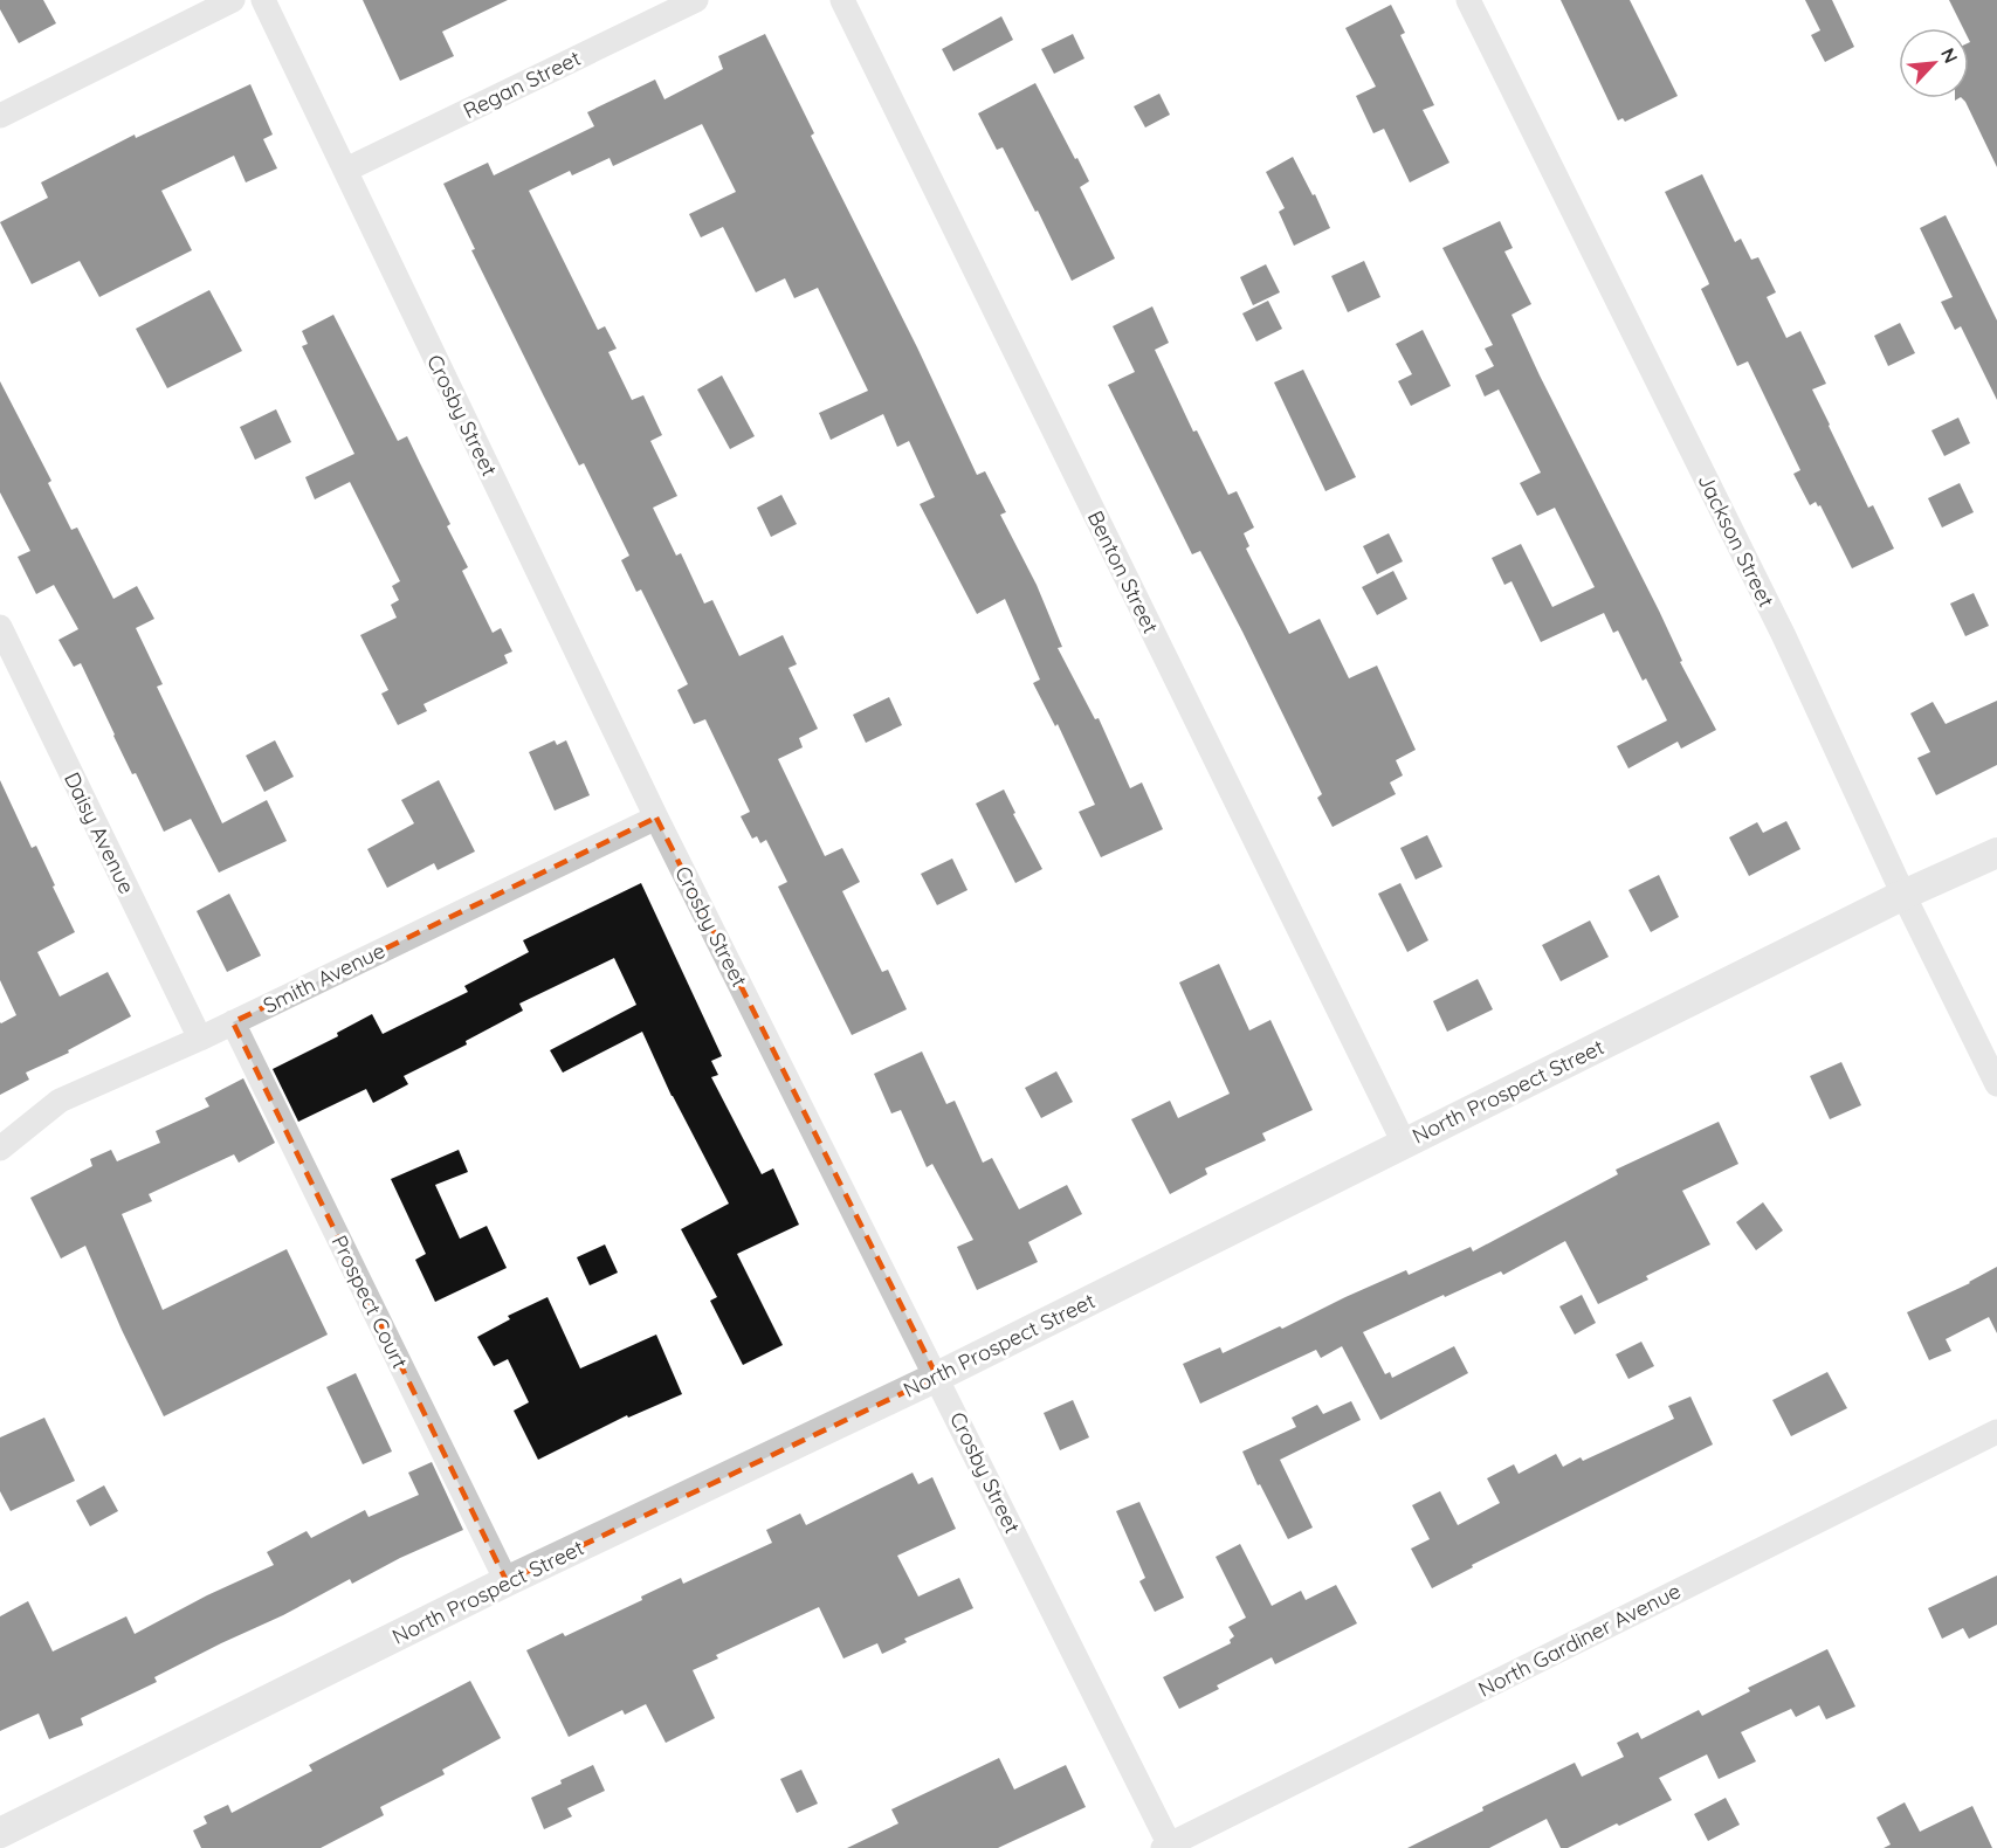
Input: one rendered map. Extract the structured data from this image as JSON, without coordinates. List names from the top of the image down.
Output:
{
  "streets": {
    "street": [
      "Regan Street",
      "Crosby Street",
      "Jackson Street",
      "Benton Street",
      "Daisy Avenue",
      "Smith Avenue",
      "North Prospect Street",
      "Prospect Court",
      "North Gardiner Avenue"
    ]
  },
  "crossings": [
    ["Regan Street", "Crosby Street"],
    ["Crosby Street", "Smith Avenue"],
    ["Crosby Street", "North Prospect Street"],
    ["Crosby Street", "North Gardiner Avenue"],
    ["Jackson Street", "North Prospect Street"],
    ["Benton Street", "North Prospect Street"],
    ["Daisy Avenue", "Smith Avenue"],
    ["Smith Avenue", "Prospect Court"],
    ["North Prospect Street", "Prospect Court"]
  ],
  "north": "top right"
}
